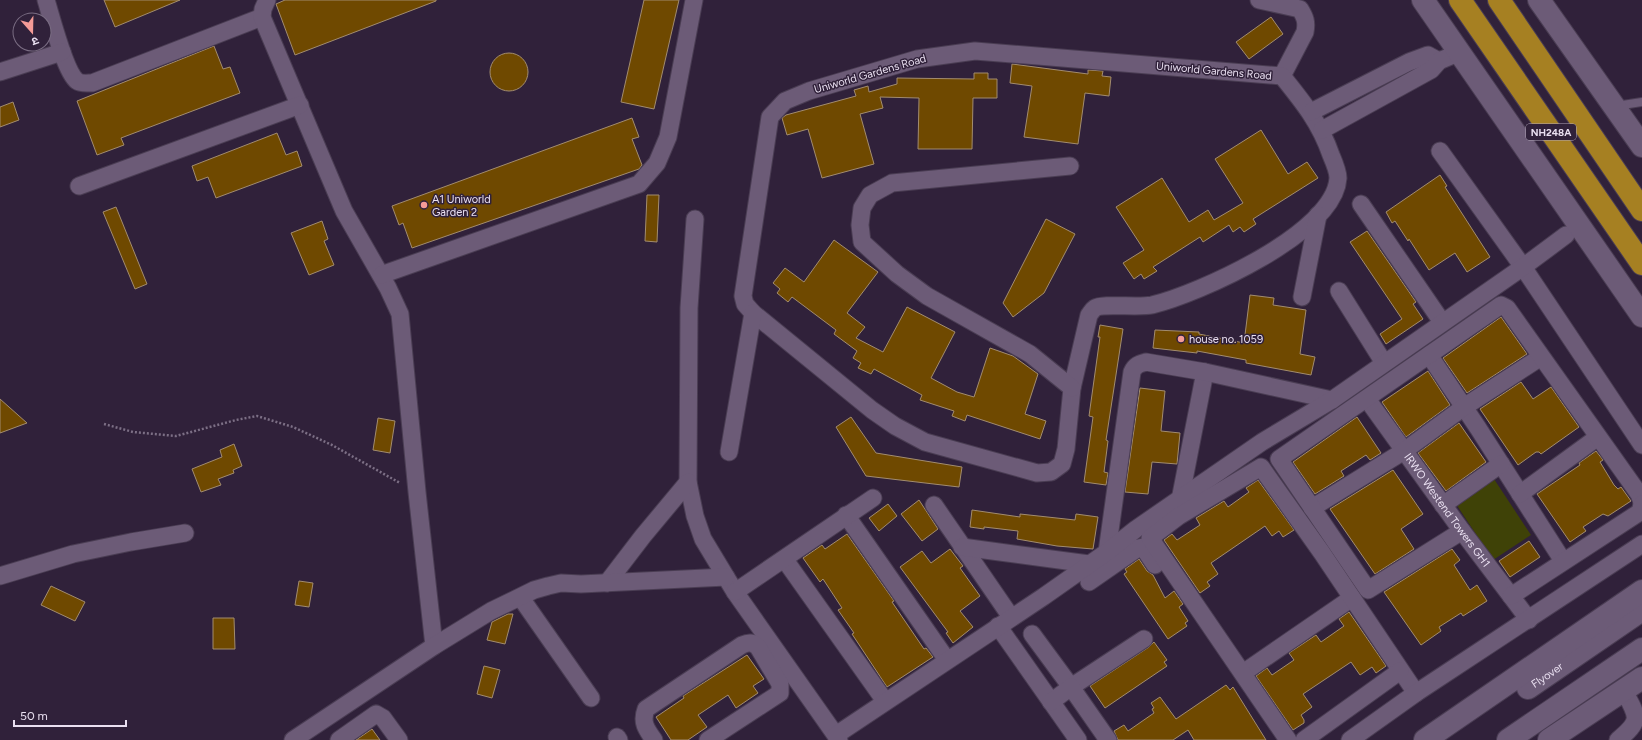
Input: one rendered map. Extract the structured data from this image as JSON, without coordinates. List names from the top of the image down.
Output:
{
  "streets": {
    "highway": ["NH248A"],
    "main road": ["Flyover"],
    "street": ["Uniworld Gardens Road", "IRWO Westend Towers GH1"]
  },
  "places": ["A1 Uniworld Garden 2", "house no. 1059"],
  "scale_bar": "50 m",
  "north": "bottom"
}
